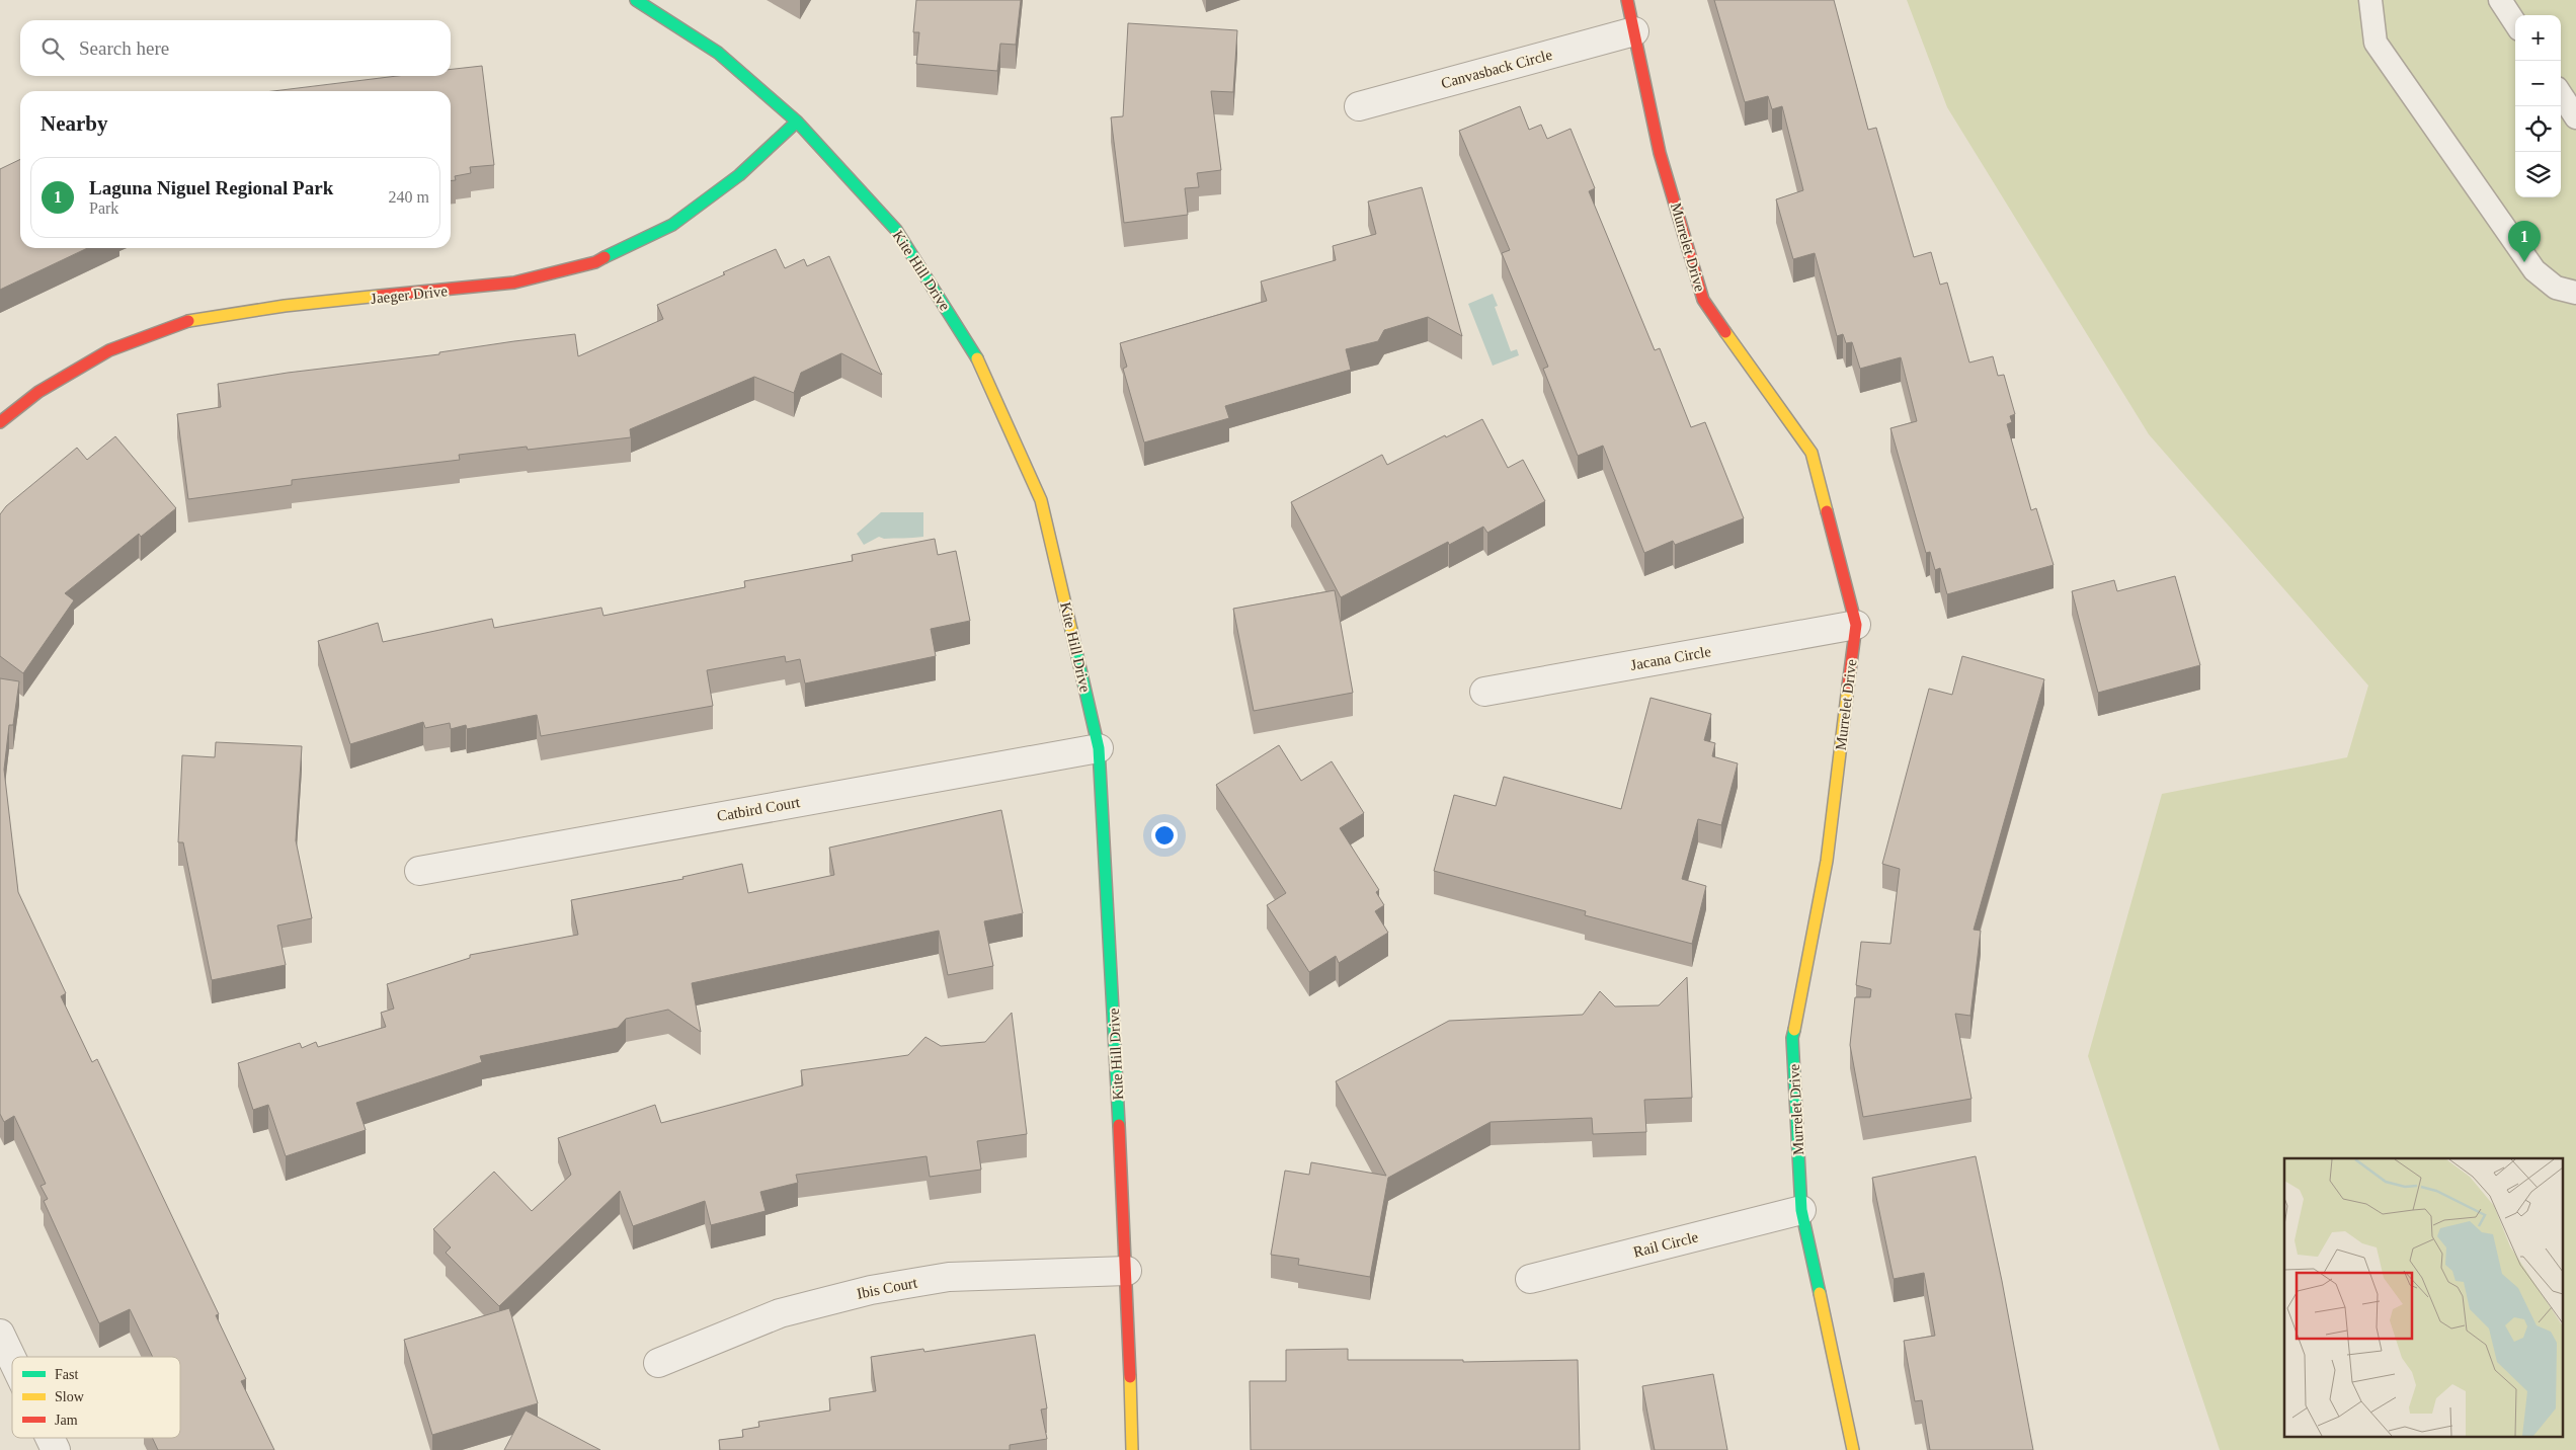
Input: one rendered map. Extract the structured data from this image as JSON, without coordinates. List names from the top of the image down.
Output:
{
  "streets": {
    "street": [
      "Canvasback Circle",
      "Murrelet Drive",
      "Kite Hill Drive",
      "Jaeger Drive",
      "Jacana Circle",
      "Catbird Court",
      "Rail Circle",
      "Ibis Court"
    ]
  },
  "crossings": [
    ["Canvasback Circle", "Murrelet Drive"],
    ["Murrelet Drive", "Jacana Circle"],
    ["Murrelet Drive", "Rail Circle"],
    ["Kite Hill Drive", "Jaeger Drive"],
    ["Kite Hill Drive", "Catbird Court"],
    ["Kite Hill Drive", "Ibis Court"]
  ],
  "legend": ["Fast", "Slow", "Jam"],
  "page": {
    "map_buttons": ["+", "−"],
    "search": "Search here",
    "heading": "Nearby",
    "list": [
      {
        "mark": "1",
        "name": "Laguna Niguel Regional Park",
        "note": "Park",
        "value": "240 m"
      }
    ],
    "pins": "1"
  }
}
